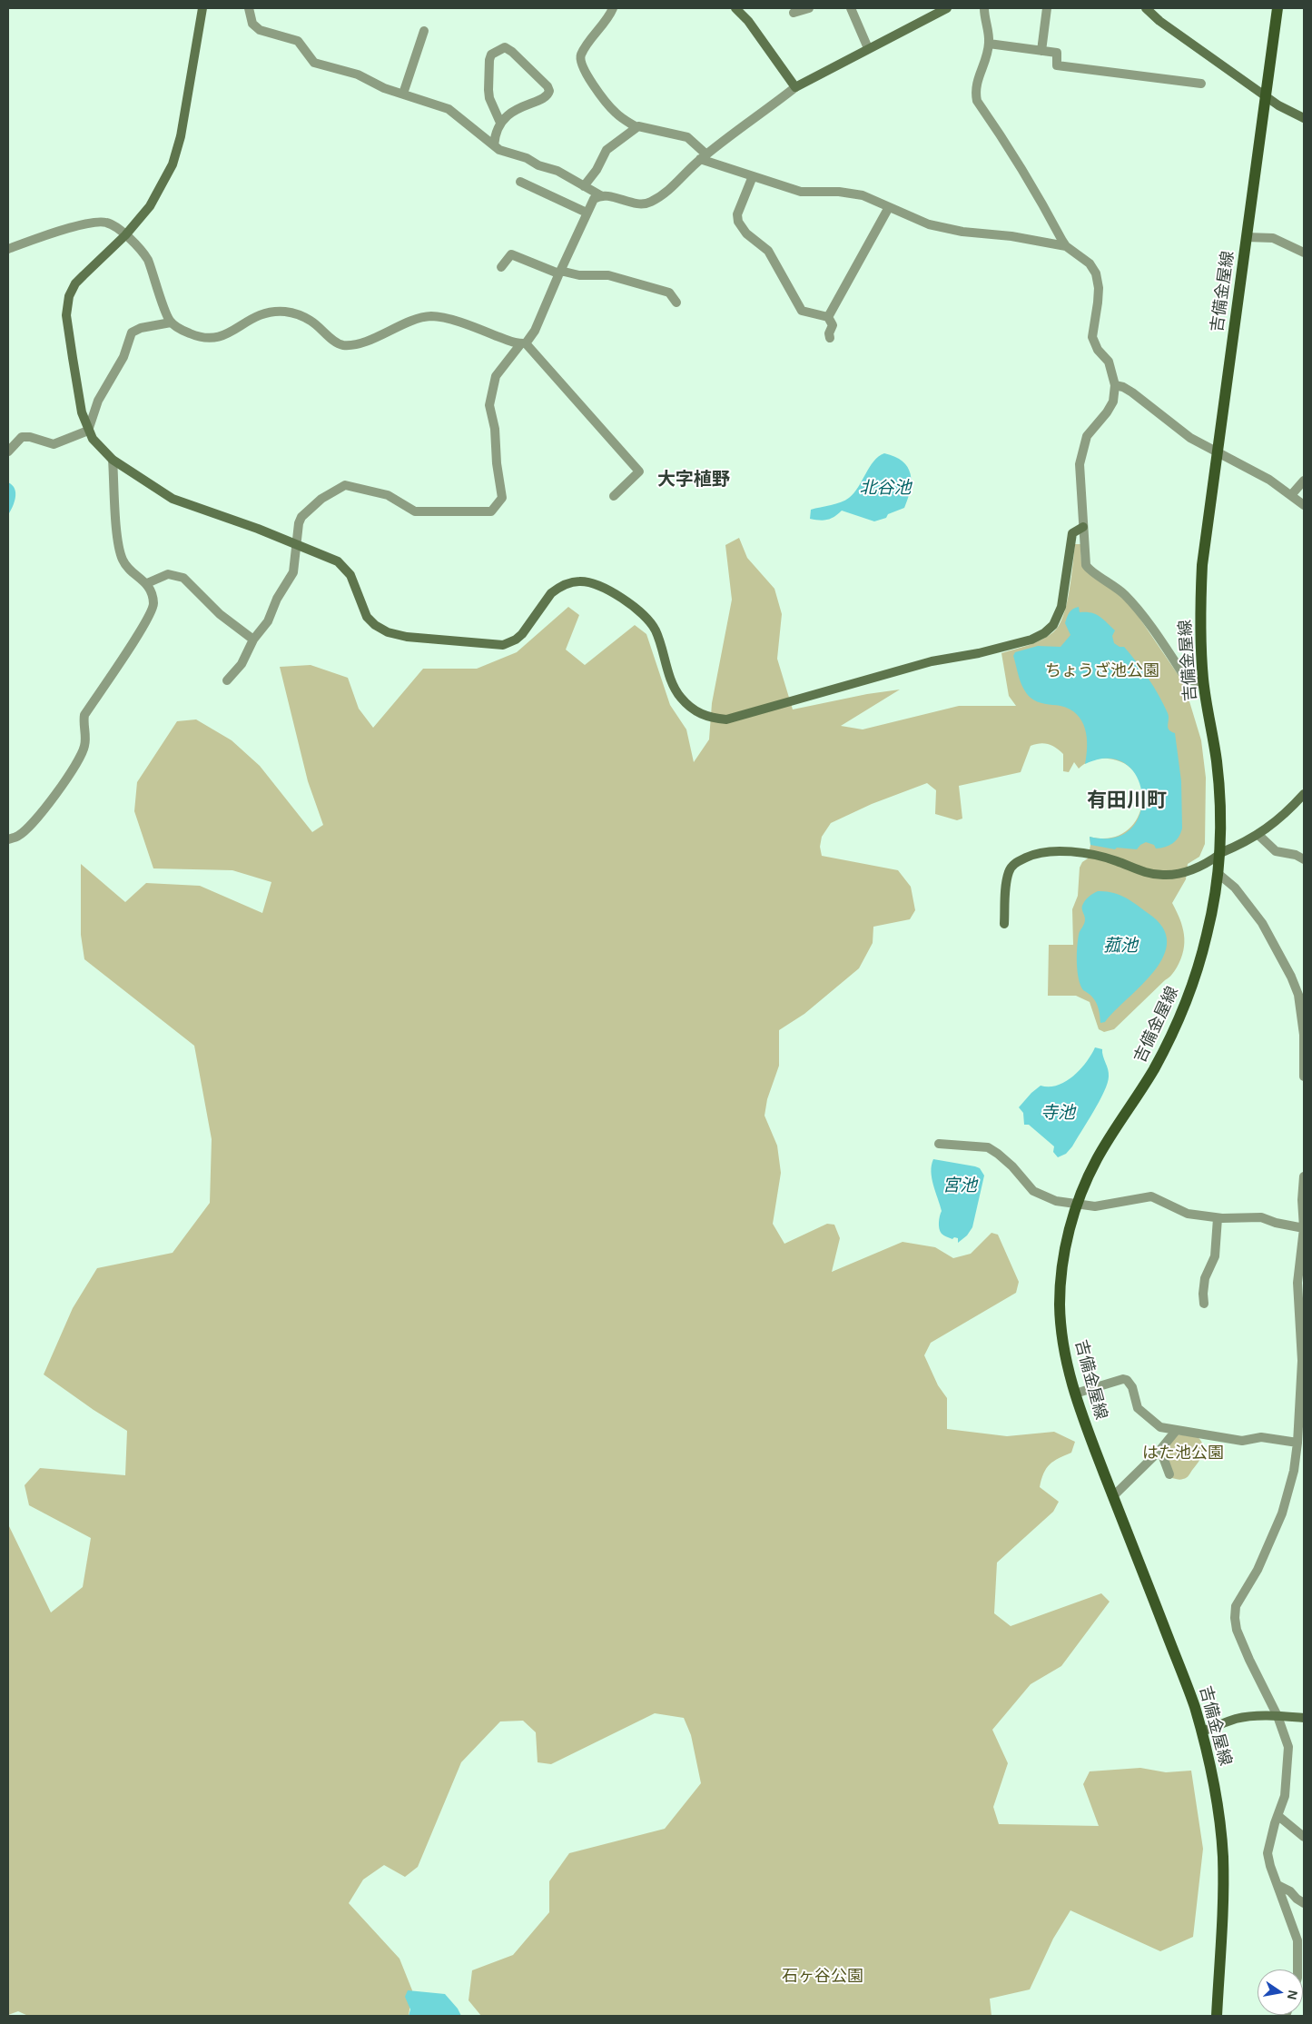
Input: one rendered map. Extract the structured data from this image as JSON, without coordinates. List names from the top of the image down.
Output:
{
  "streets": {
    "main road": ["吉備金屋線"]
  },
  "districts": ["大字植野", "有田川町"],
  "water": [
    "北谷池",
    "菰池",
    "寺池",
    "宮池"
  ],
  "parks": ["ちょうざ池公園", "はた池公園", "石ヶ谷公園"],
  "north": "right"
}
